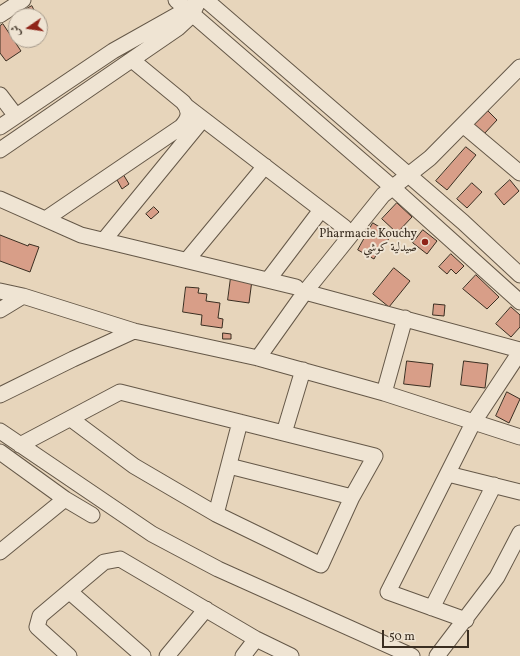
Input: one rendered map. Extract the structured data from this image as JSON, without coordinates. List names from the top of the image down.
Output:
{
  "places": ["Pharmacie Kouchy صيدلية كوشي"],
  "scale_bar": "50 m",
  "north": "left"
}
